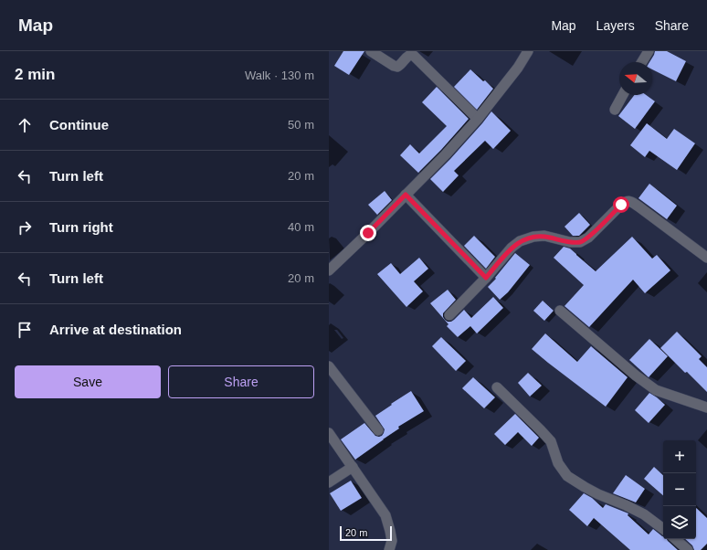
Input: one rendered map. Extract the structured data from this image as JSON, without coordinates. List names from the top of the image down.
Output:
{
  "scale_bar": "20 m",
  "north": "left",
  "page": {
    "header": "Map",
    "nav": ["Map", "Layers", "Share"],
    "heading": ["2 min", "Walk · 130 m"],
    "list": [
      ["Continue", "50 m"],
      ["Turn left", "20 m"],
      ["Turn right", "40 m"],
      ["Turn left", "20 m"],
      "Arrive at destination"
    ],
    "buttons": ["Save", "Share"],
    "map_buttons": ["+", "−"],
    "scale": "20 m"
  }
}
